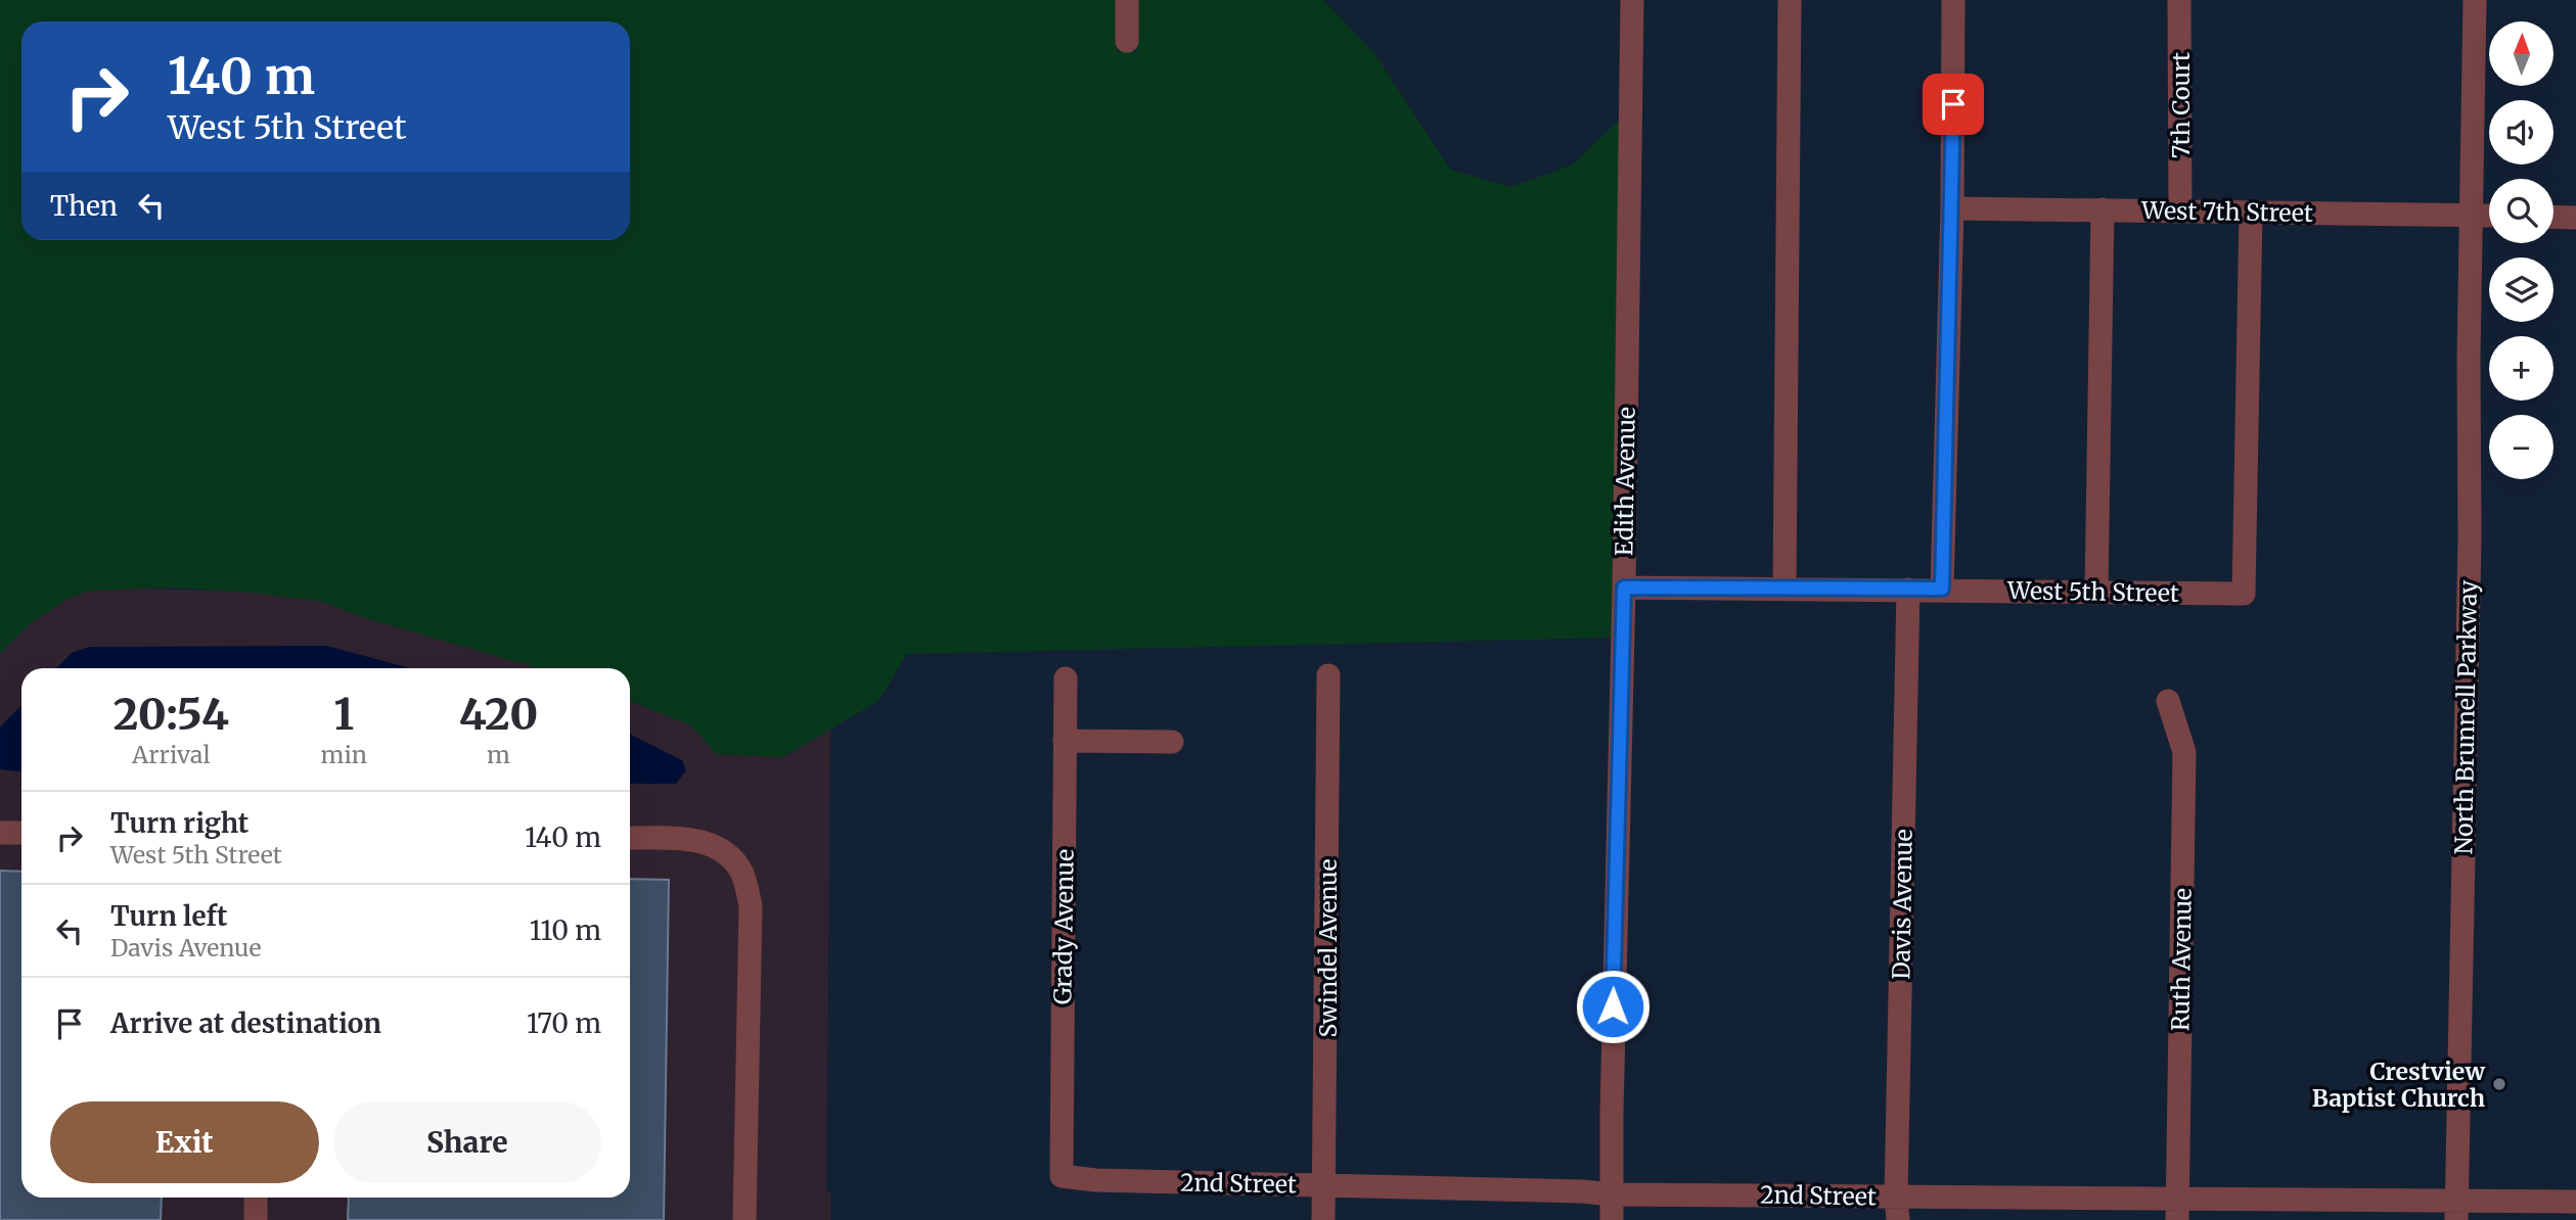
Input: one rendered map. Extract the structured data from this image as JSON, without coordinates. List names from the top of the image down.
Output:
{
  "streets": {
    "street": [
      "7th Court",
      "West 7th Street",
      "Edith Avenue",
      "West 5th Street",
      "North Brunnell Parkway",
      "Davis Avenue",
      "Grady Avenue",
      "Swindel Avenue",
      "Ruth Avenue",
      "2nd Street"
    ]
  },
  "crossings": [
    ["7th Court", "West 7th Street"],
    ["West 7th Street", "West 5th Street"],
    ["West 7th Street", "North Brunnell Parkway"],
    ["Edith Avenue", "2nd Street"],
    ["West 5th Street", "Davis Avenue"],
    ["North Brunnell Parkway", "2nd Street"],
    ["Davis Avenue", "2nd Street"],
    ["Grady Avenue", "2nd Street"],
    ["Swindel Avenue", "2nd Street"],
    ["Ruth Avenue", "2nd Street"]
  ],
  "places": ["Crestview Baptist Church"],
  "north": "top",
  "page": {
    "map_buttons": ["+", "−"],
    "turn": ["140 m", "West 5th Street"],
    "then": "Then",
    "eta": [
      "20:54",
      "Arrival",
      "1",
      "min",
      "420",
      "m"
    ],
    "list": [
      {
        "name": "Turn right",
        "note": "West 5th Street",
        "value": "140 m"
      },
      {
        "name": "Turn left",
        "note": "Davis Avenue",
        "value": "110 m"
      },
      {
        "name": "Arrive at destination",
        "value": "170 m"
      }
    ],
    "buttons": ["Exit", "Share"]
  }
}
